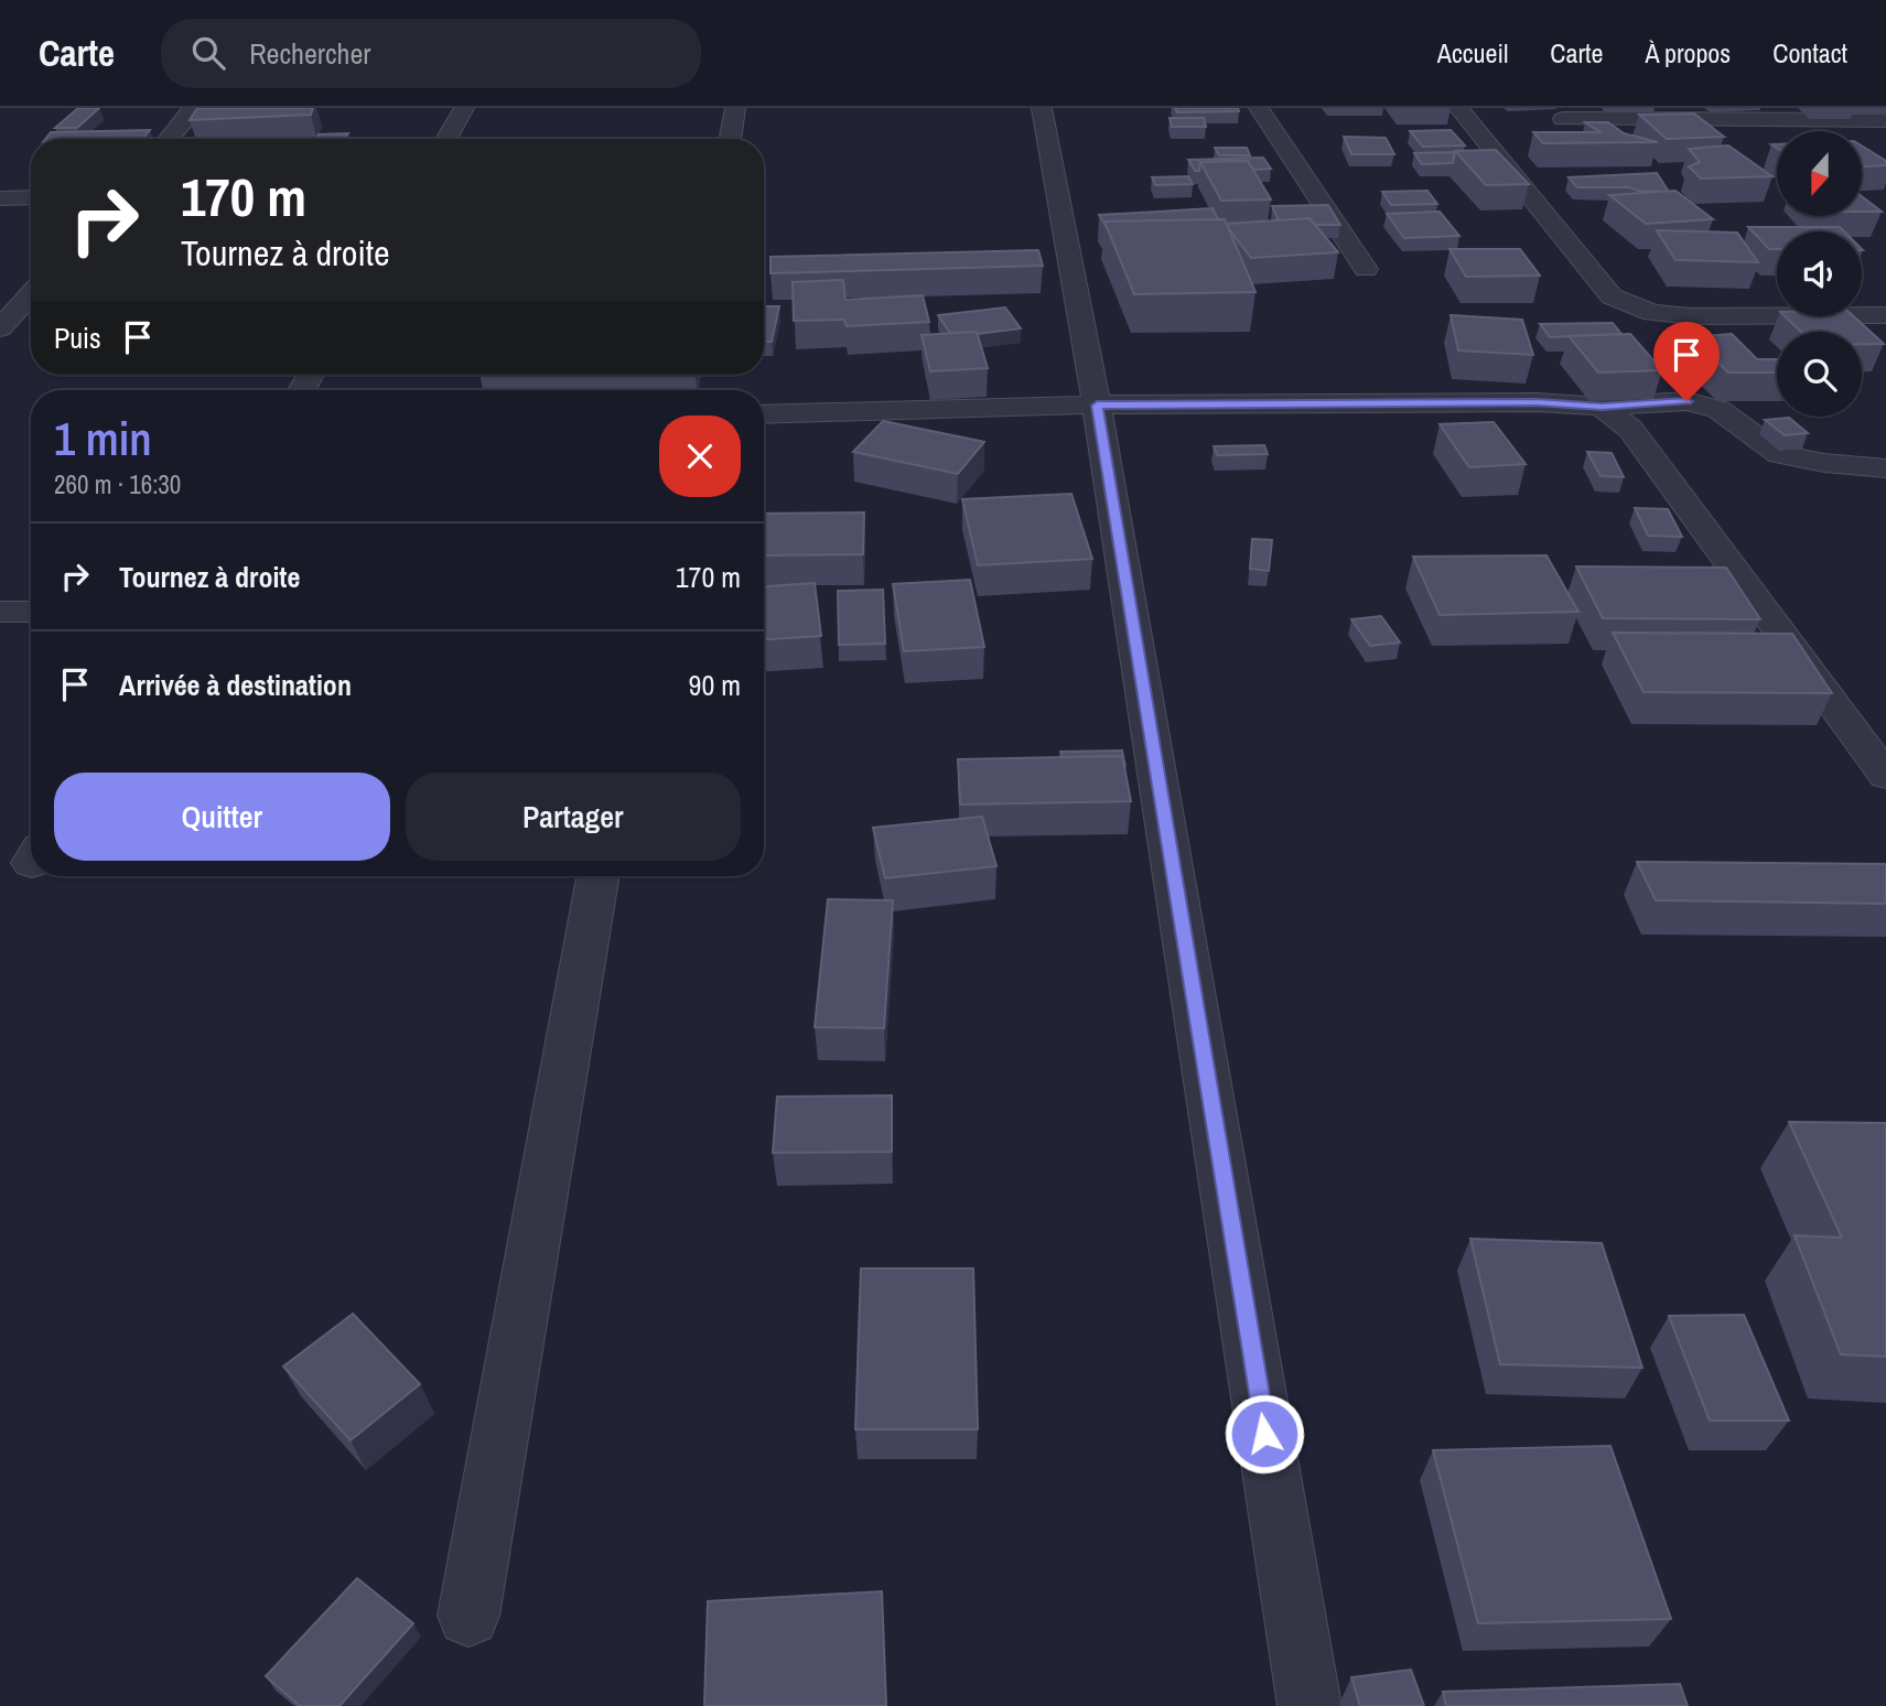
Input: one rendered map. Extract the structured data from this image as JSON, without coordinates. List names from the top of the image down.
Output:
{
  "north": "bottom",
  "page": {
    "header": "Carte",
    "search": "Rechercher",
    "nav": [
      "Accueil",
      "Carte",
      "À propos",
      "Contact"
    ],
    "turn": ["170 m", "Tournez à droite"],
    "then": "Puis",
    "heading": ["1 min", "260 m · 16:30"],
    "list": [
      {
        "name": "Tournez à droite",
        "value": "170 m"
      },
      {
        "name": "Arrivée à destination",
        "value": "90 m"
      }
    ],
    "buttons": ["Quitter", "Partager"]
  }
}
